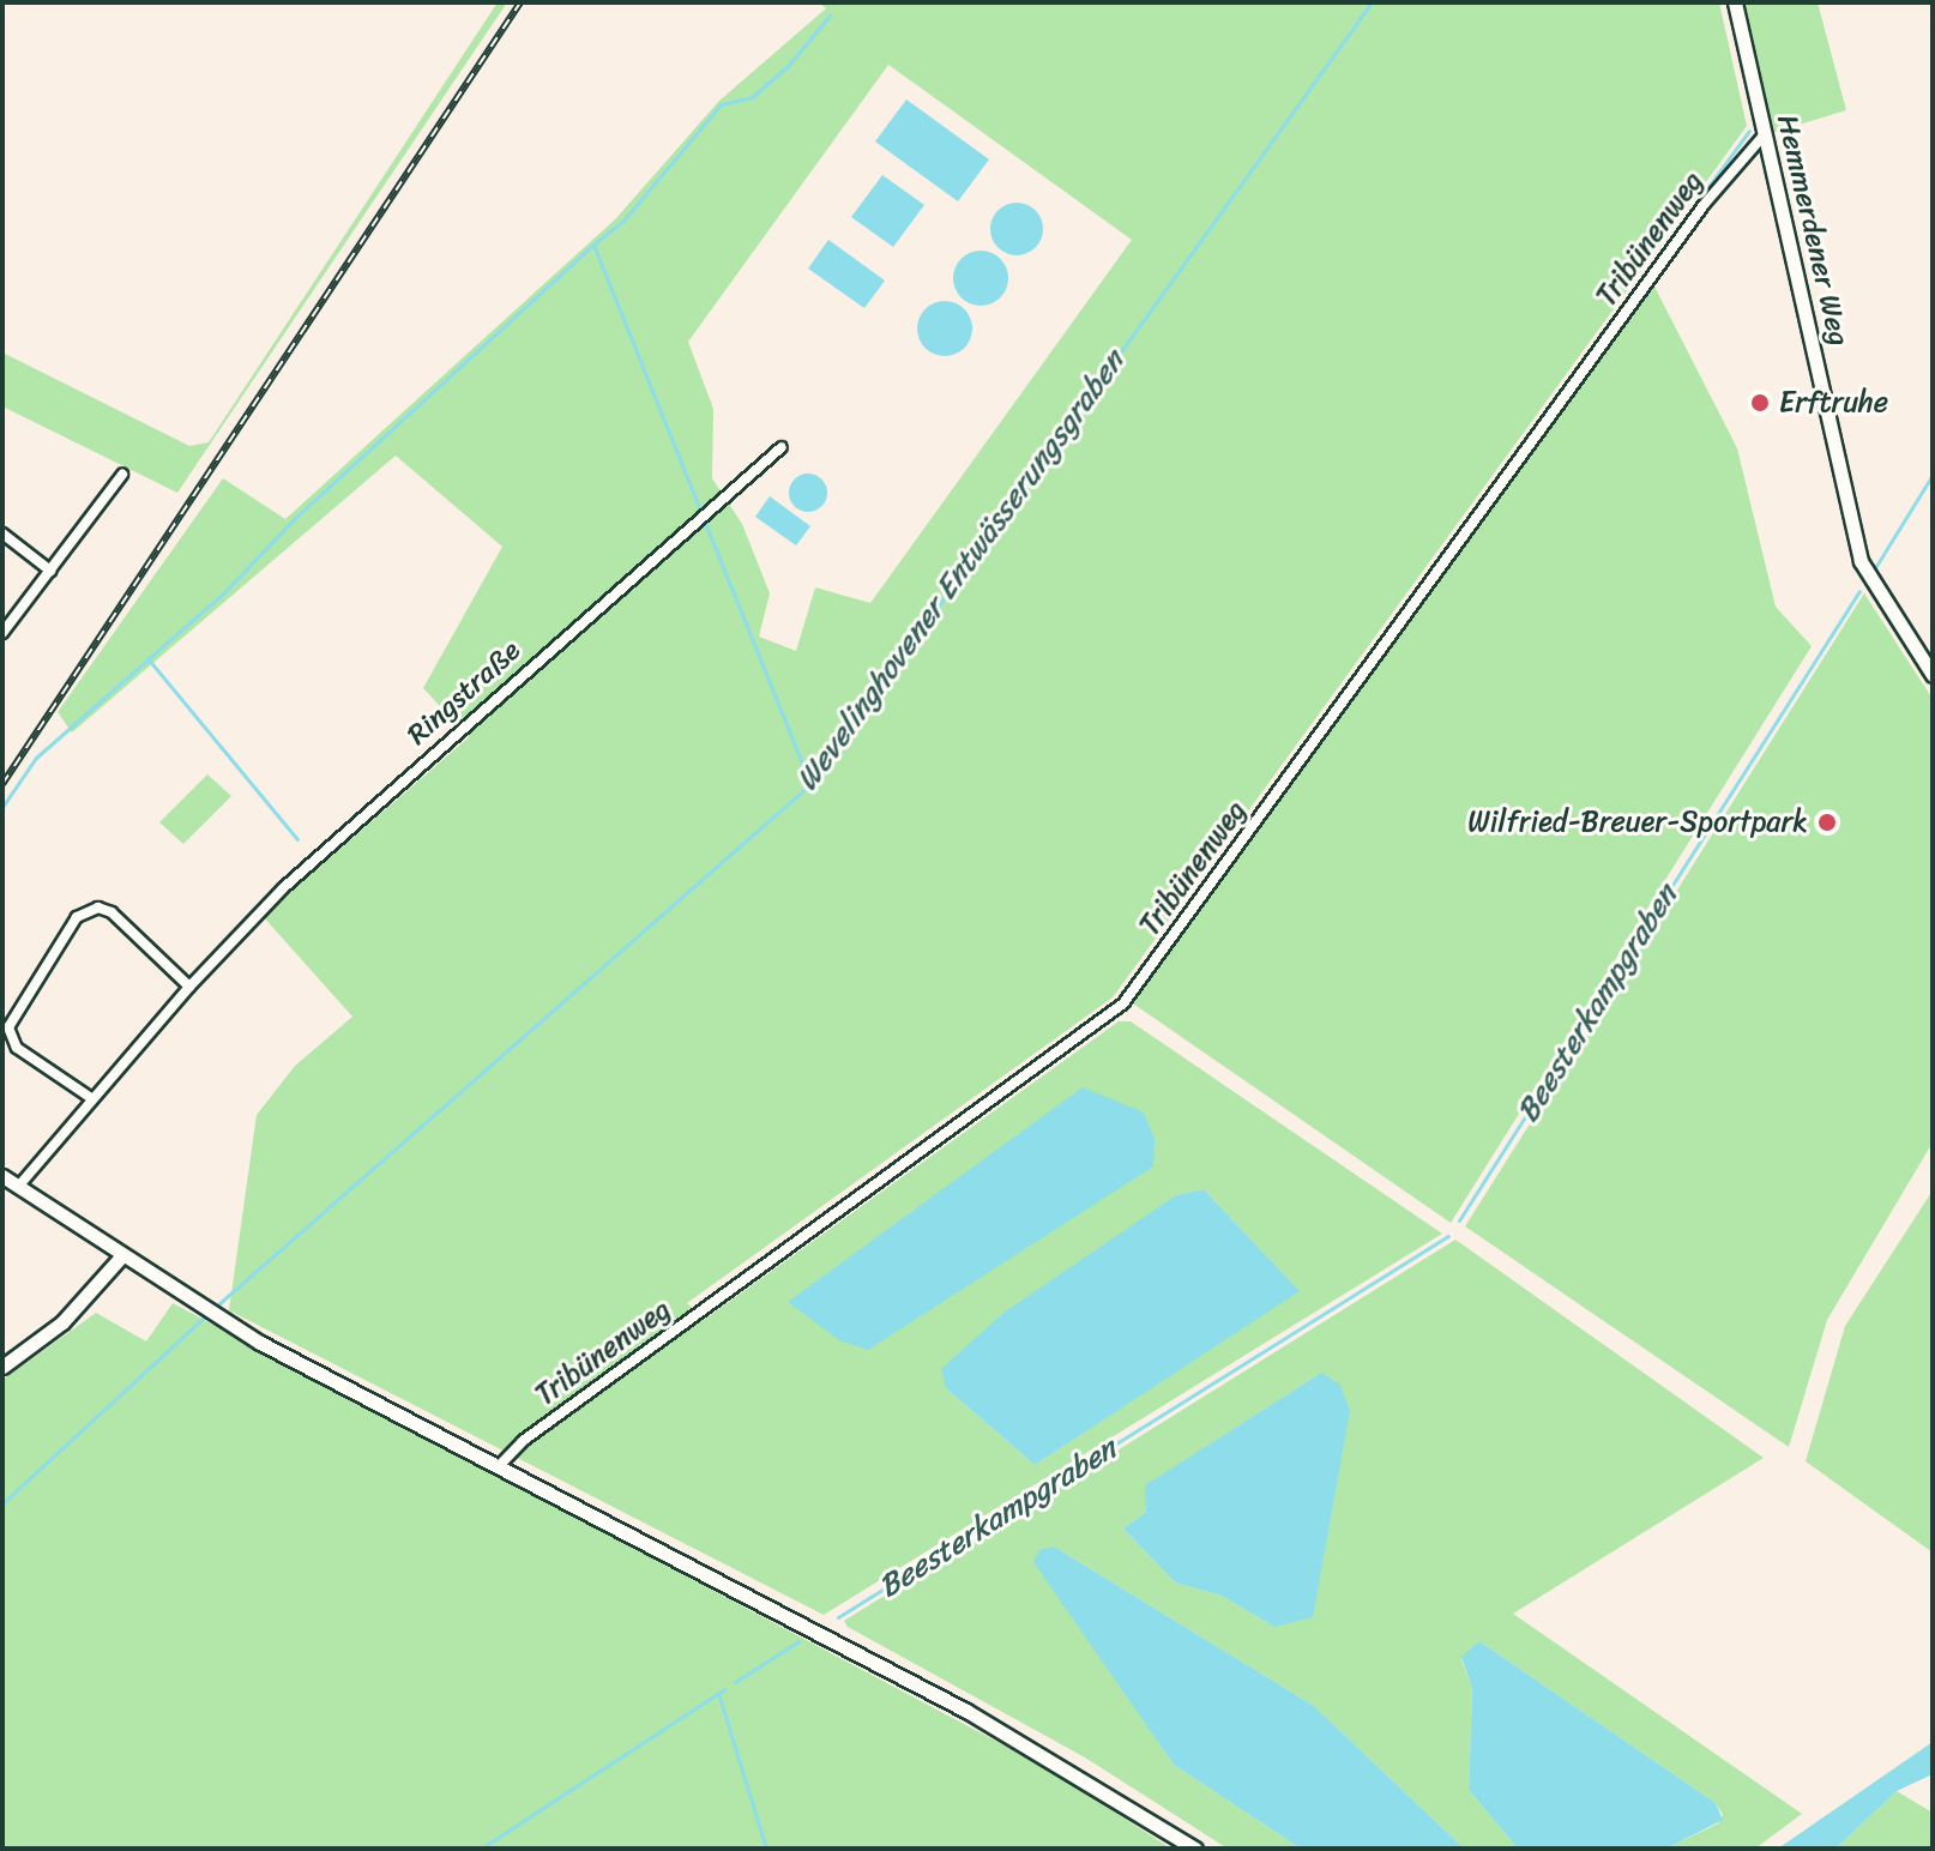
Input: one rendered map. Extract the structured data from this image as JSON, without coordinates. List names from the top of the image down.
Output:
{
  "streets": {
    "street": ["Hemmerdener Weg", "Tribünenweg", "Ringstraße"]
  },
  "crossings": [
    ["Hemmerdener Weg", "Tribünenweg"]
  ],
  "water": ["Wevelinghovener Entwässerungsgraben", "Beesterkampgraben"],
  "places": ["Erftruhe", "Wilfried-Breuer-Sportpark"]
}
